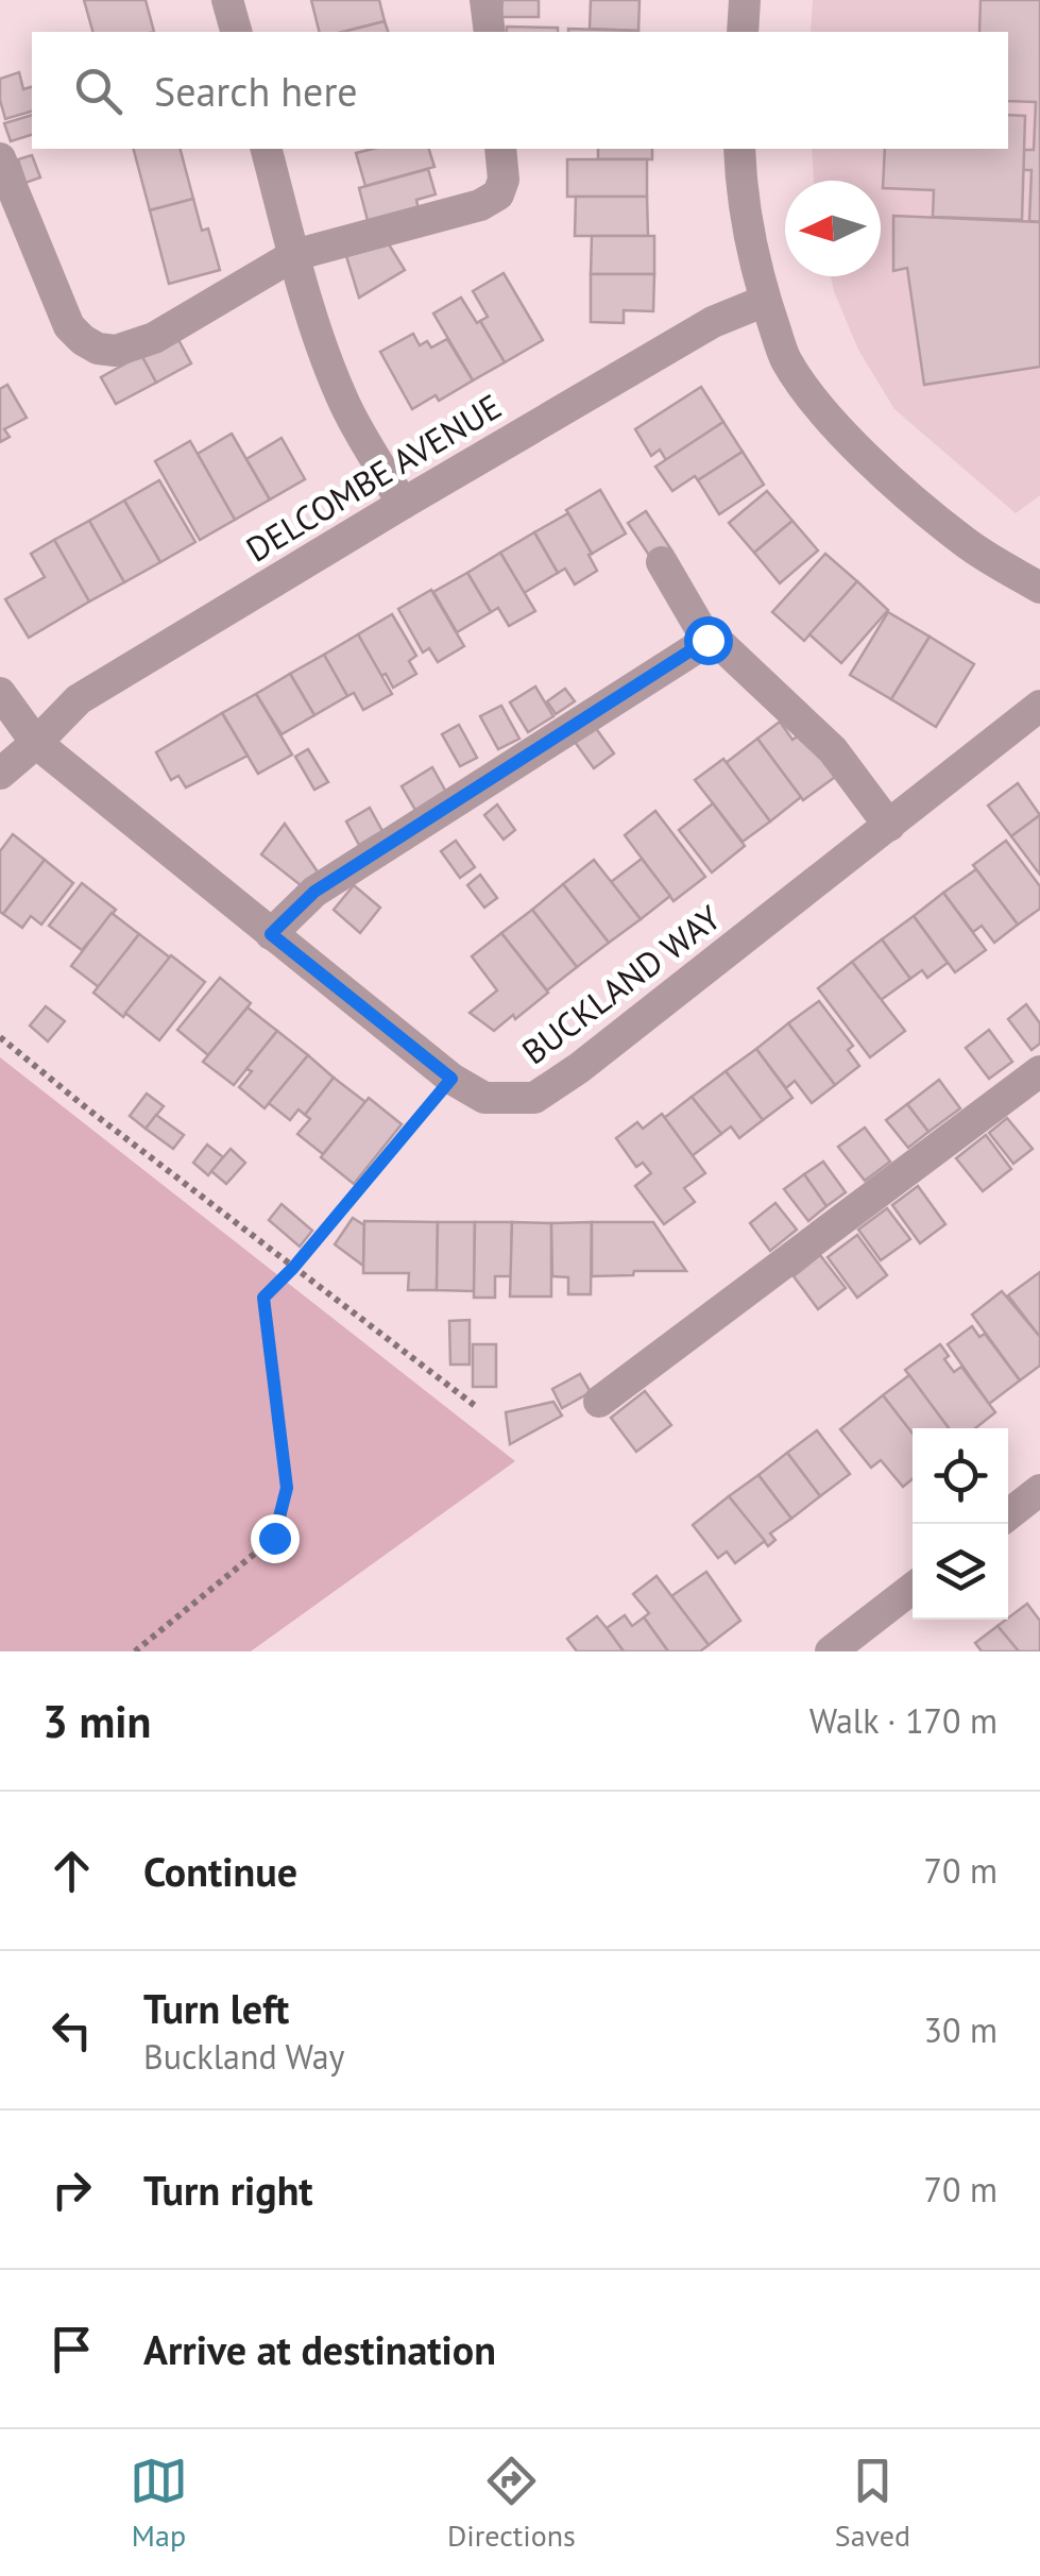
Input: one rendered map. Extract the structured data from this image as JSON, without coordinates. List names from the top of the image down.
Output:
{
  "streets": {
    "street": ["DELCOMBE AVENUE", "BUCKLAND WAY"]
  },
  "crossings": [
    ["DELCOMBE AVENUE", "BUCKLAND WAY"]
  ],
  "north": "left",
  "page": {
    "search": "Search here",
    "heading": ["3 min", "Walk · 170 m"],
    "list": [
      ["Continue", "70 m"],
      ["Turn left", "Buckland Way", "30 m"],
      ["Turn right", "70 m"],
      "Arrive at destination"
    ],
    "nav": ["Map", "Directions", "Saved"]
  }
}
